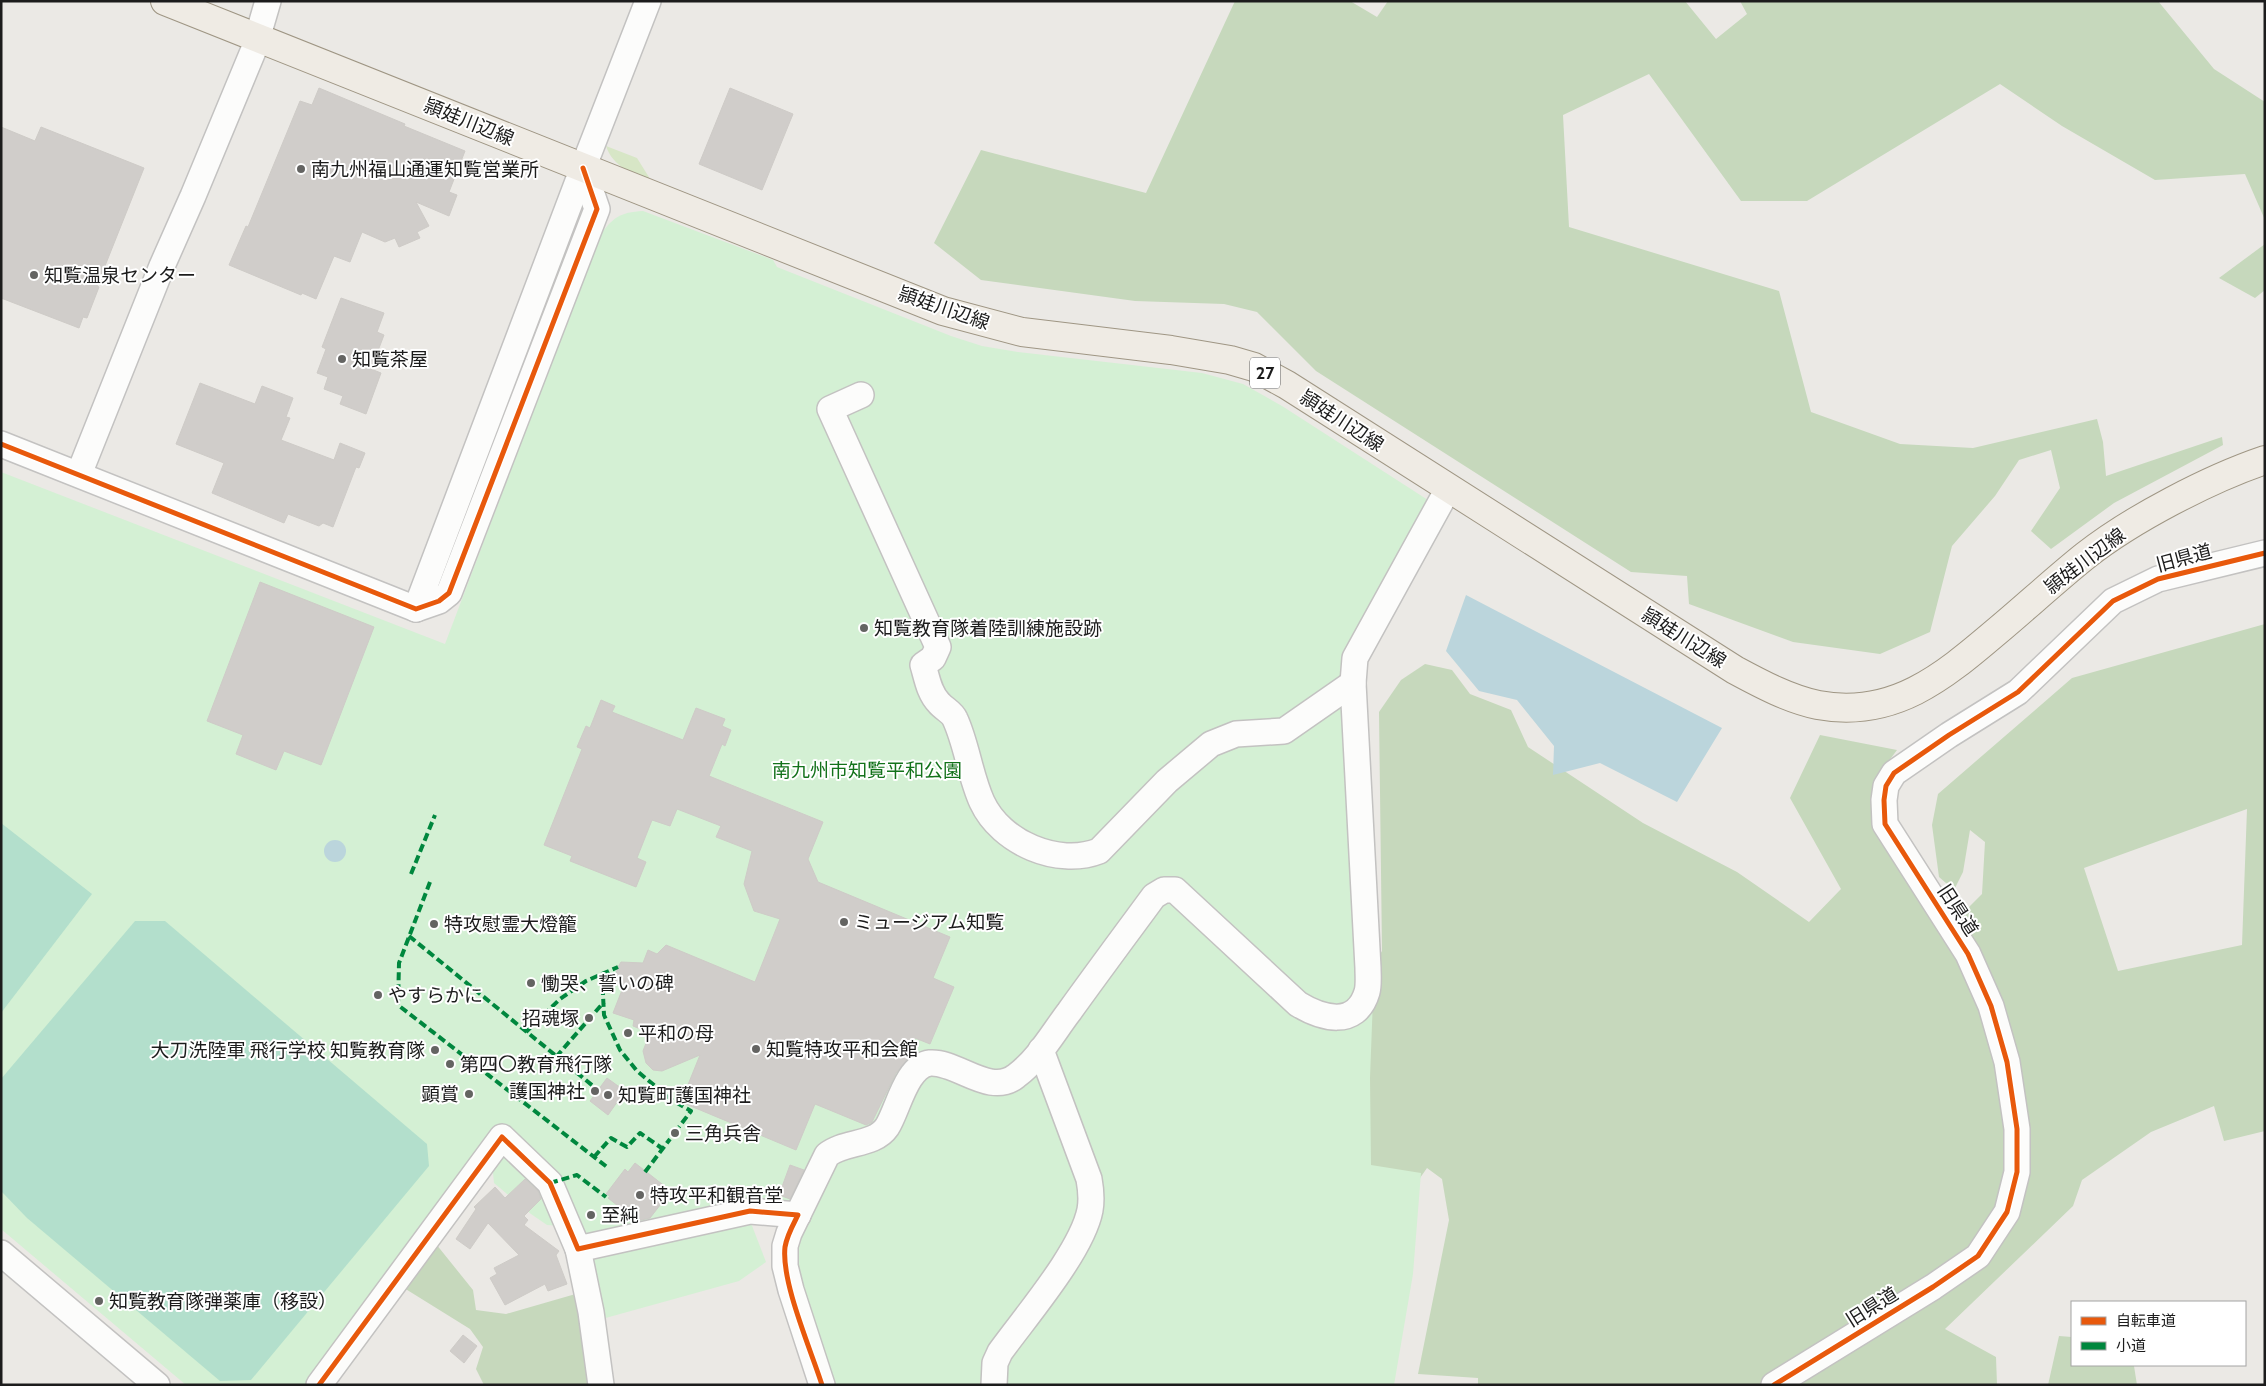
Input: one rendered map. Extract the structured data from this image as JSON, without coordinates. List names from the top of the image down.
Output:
{
  "streets": {
    "main road": ["頴娃川辺線", "27"],
    "street": ["旧県道"]
  },
  "parks": ["南九州市知覧平和公園"],
  "places": [
    "南九州福山通運知覧営業所",
    "知覧温泉センター",
    "知覧茶屋",
    "知覧教育隊着陸訓練施設跡",
    "ミュージアム知覧",
    "特攻慰霊大燈籠",
    "慟哭、誓いの碑",
    "やすらかに",
    "招魂塚",
    "平和の母",
    "知覧特攻平和会館",
    "大刀洗陸軍 飛行学校 知覧教育隊",
    "第四〇教育飛行隊",
    "護国神社",
    "顕賞",
    "知覧町護国神社",
    "三角兵舎",
    "特攻平和観音堂",
    "至純",
    "知覧教育隊弾薬庫（移設）"
  ],
  "legend": ["自転車道", "小道"]
}
